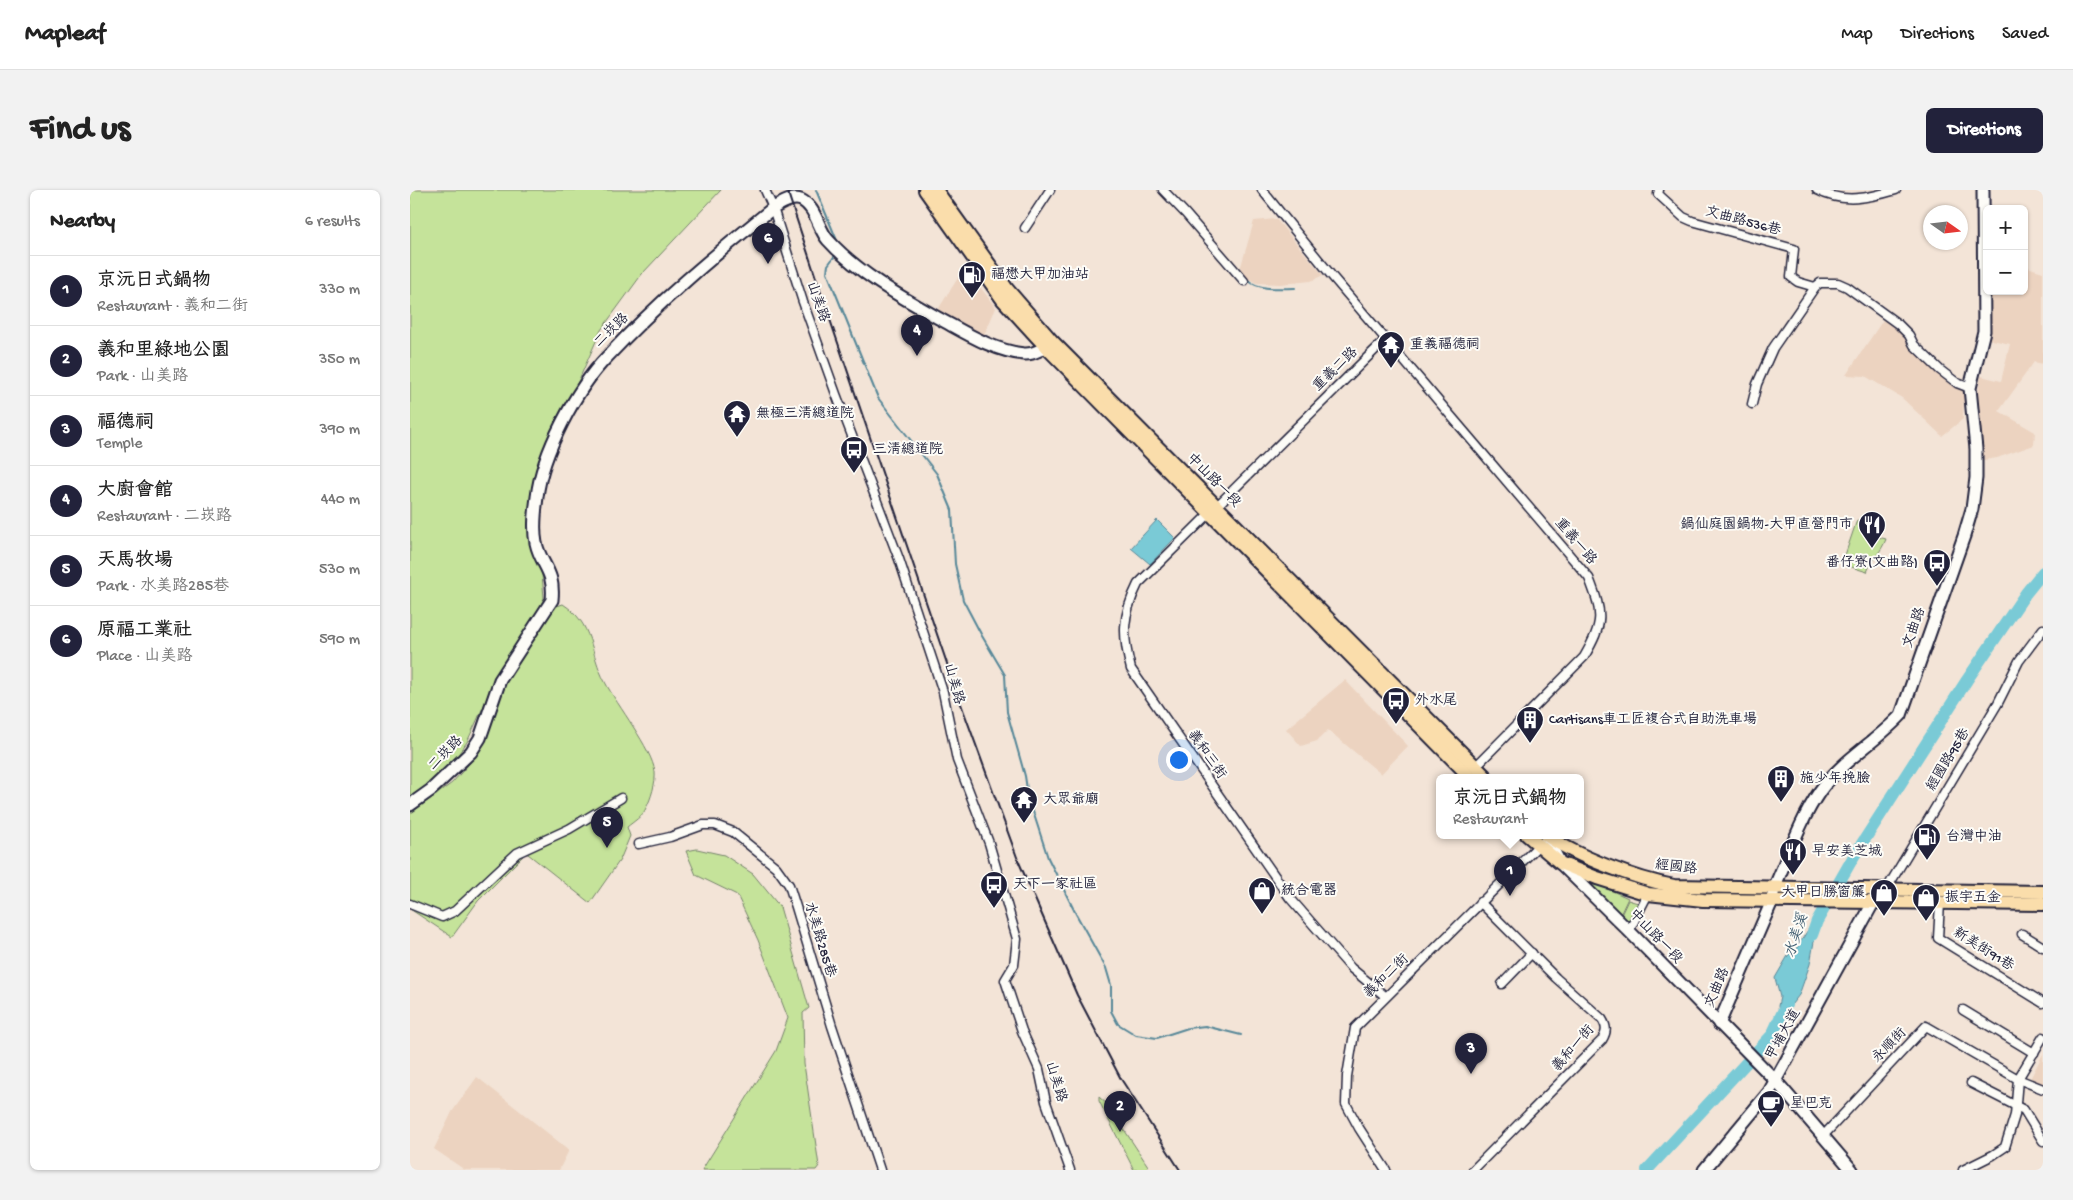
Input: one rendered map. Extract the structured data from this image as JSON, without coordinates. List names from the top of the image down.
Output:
{
  "streets": {
    "main road": ["中山路一段", "經國路"],
    "street": [
      "文曲路536巷",
      "山美路",
      "二崁路",
      "重義二路",
      "重義一路",
      "文曲路",
      "義和三街",
      "經國路95巷",
      "水美路285巷",
      "新美街91巷",
      "義和二街",
      "甲埔大道",
      "永順街",
      "義和一街"
    ]
  },
  "crossings": [
    ["文曲路536巷", "文曲路"],
    ["山美路", "二崁路"],
    ["二崁路", "中山路一段"],
    ["重義二路", "中山路一段"],
    ["重義二路", "重義一路"],
    ["重義二路", "義和三街"],
    ["中山路一段", "重義一路"],
    ["中山路一段", "文曲路"],
    ["中山路一段", "義和三街"],
    ["中山路一段", "經國路"],
    ["中山路一段", "義和二街"],
    ["中山路一段", "甲埔大道"],
    ["文曲路", "經國路"],
    ["義和三街", "義和二街"],
    ["經國路95巷", "經國路"],
    ["經國路95巷", "甲埔大道"],
    ["經國路", "義和二街"],
    ["經國路", "甲埔大道"],
    ["義和二街", "義和一街"]
  ],
  "water": ["水美溪"],
  "places": {
    "fuel station": ["福懋大甲加油站", "台灣中油"],
    "temple": ["重義福德祠", "無極三清總道院", "大眾爺廟"],
    "bus stop": [
      "三清總道院",
      "番仔寮(文曲路)",
      "外水尾",
      "天下一家社區"
    ],
    "restaurant": ["鍋仙庭園鍋物-大甲直營門市", "早安美芝城"],
    "building": ["Cartisans車工匠複合式自助洗車場", "施少年挽臉"],
    "shop": ["統合電器", "大甲日勝窗簾", "振宇五金"],
    "cafe": ["星巴克"]
  },
  "north": "right",
  "page": {
    "header": "Mapleaf",
    "nav": ["Map", "Directions", "Saved"],
    "buttons": "Directions",
    "title": "Find us",
    "heading": ["Nearby", "6 results"],
    "map_buttons": ["+", "−"],
    "pins": [
      "6",
      "4",
      "5",
      "1",
      "3",
      "2"
    ],
    "list": [
      {
        "mark": "1",
        "name": "京沅日式鍋物",
        "note": "Restaurant · 義和二街",
        "value": "330 m"
      },
      {
        "mark": "2",
        "name": "義和里綠地公園",
        "note": "Park · 山美路",
        "value": "350 m"
      },
      {
        "mark": "3",
        "name": "福德祠",
        "note": "Temple",
        "value": "390 m"
      },
      {
        "mark": "4",
        "name": "大廚會館",
        "note": "Restaurant · 二崁路",
        "value": "440 m"
      },
      {
        "mark": "5",
        "name": "天馬牧場",
        "note": "Park · 水美路285巷",
        "value": "530 m"
      },
      {
        "mark": "6",
        "name": "原福工業社",
        "note": "Place · 山美路",
        "value": "590 m"
      }
    ],
    "popup": ["京沅日式鍋物", "Restaurant"]
  }
}
